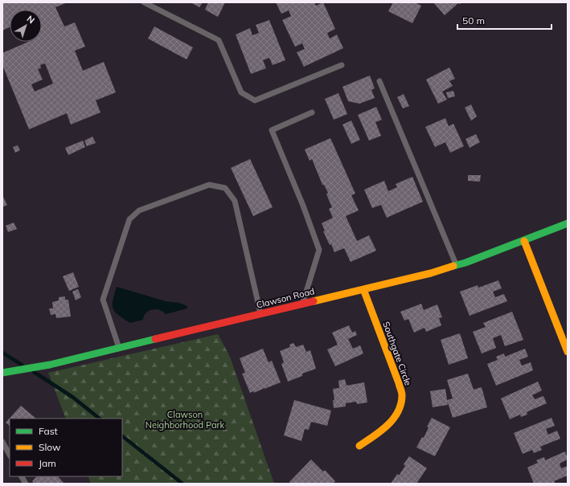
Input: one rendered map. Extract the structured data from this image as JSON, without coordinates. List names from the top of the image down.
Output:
{
  "streets": {
    "street": ["Clawson Road", "Southgate Circle"]
  },
  "crossings": [
    ["Clawson Road", "Southgate Circle"]
  ],
  "parks": ["Clawson Neighborhood Park"],
  "legend": ["Fast", "Slow", "Jam"],
  "scale_bar": "50 m",
  "north": "top right"
}
